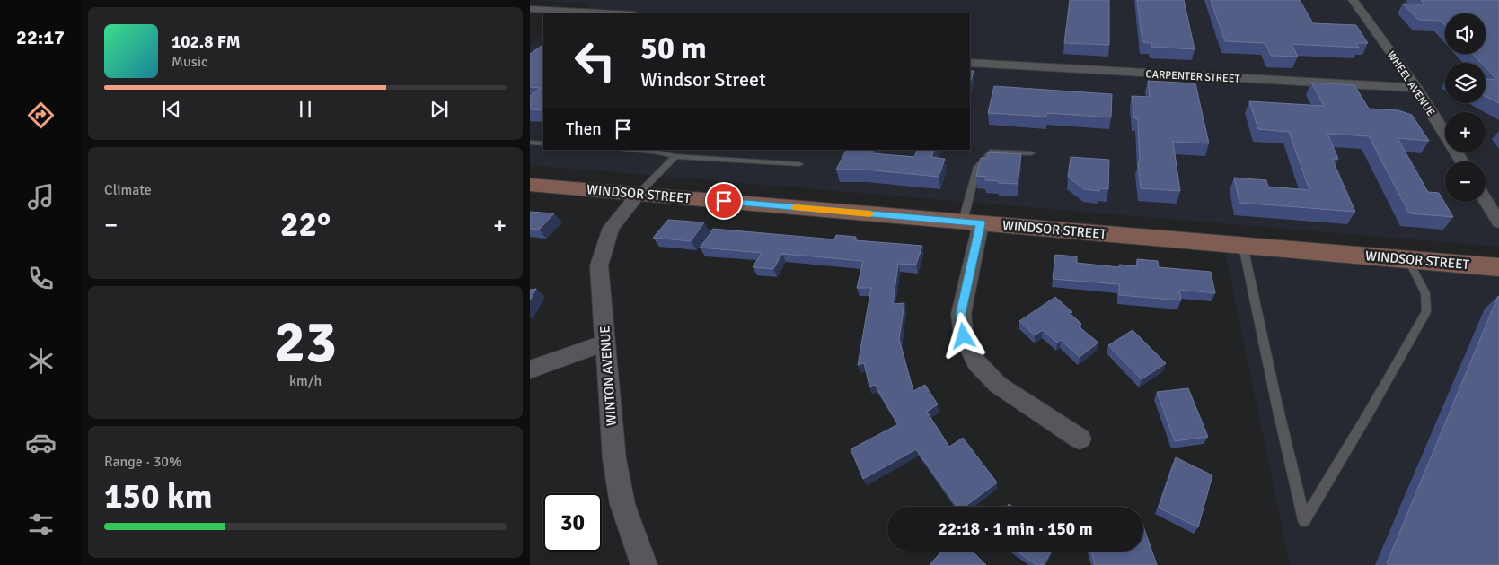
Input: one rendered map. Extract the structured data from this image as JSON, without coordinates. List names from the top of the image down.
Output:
{
  "streets": {
    "street": [
      "CARPENTER STREET",
      "WHEEL AVENUE",
      "WINDSOR STREET",
      "WINTON AVENUE"
    ]
  },
  "crossings": [
    ["CARPENTER STREET", "WHEEL AVENUE"],
    ["WINDSOR STREET", "WINTON AVENUE"]
  ],
  "page": {
    "tabs": "22:17",
    "map_buttons": ["+", "−"],
    "turn": ["50 m", "Windsor Street"],
    "song": ["102.8 FM", "Music"],
    "then": "Then",
    "tile": [
      "Climate",
      ["23", "km/h"],
      ["Range · 30%", "150 km"]
    ],
    "heat": ["−", "22°", "+"],
    "limit": "30",
    "trip": "22:18 · 1 min · 150 m"
  }
}
